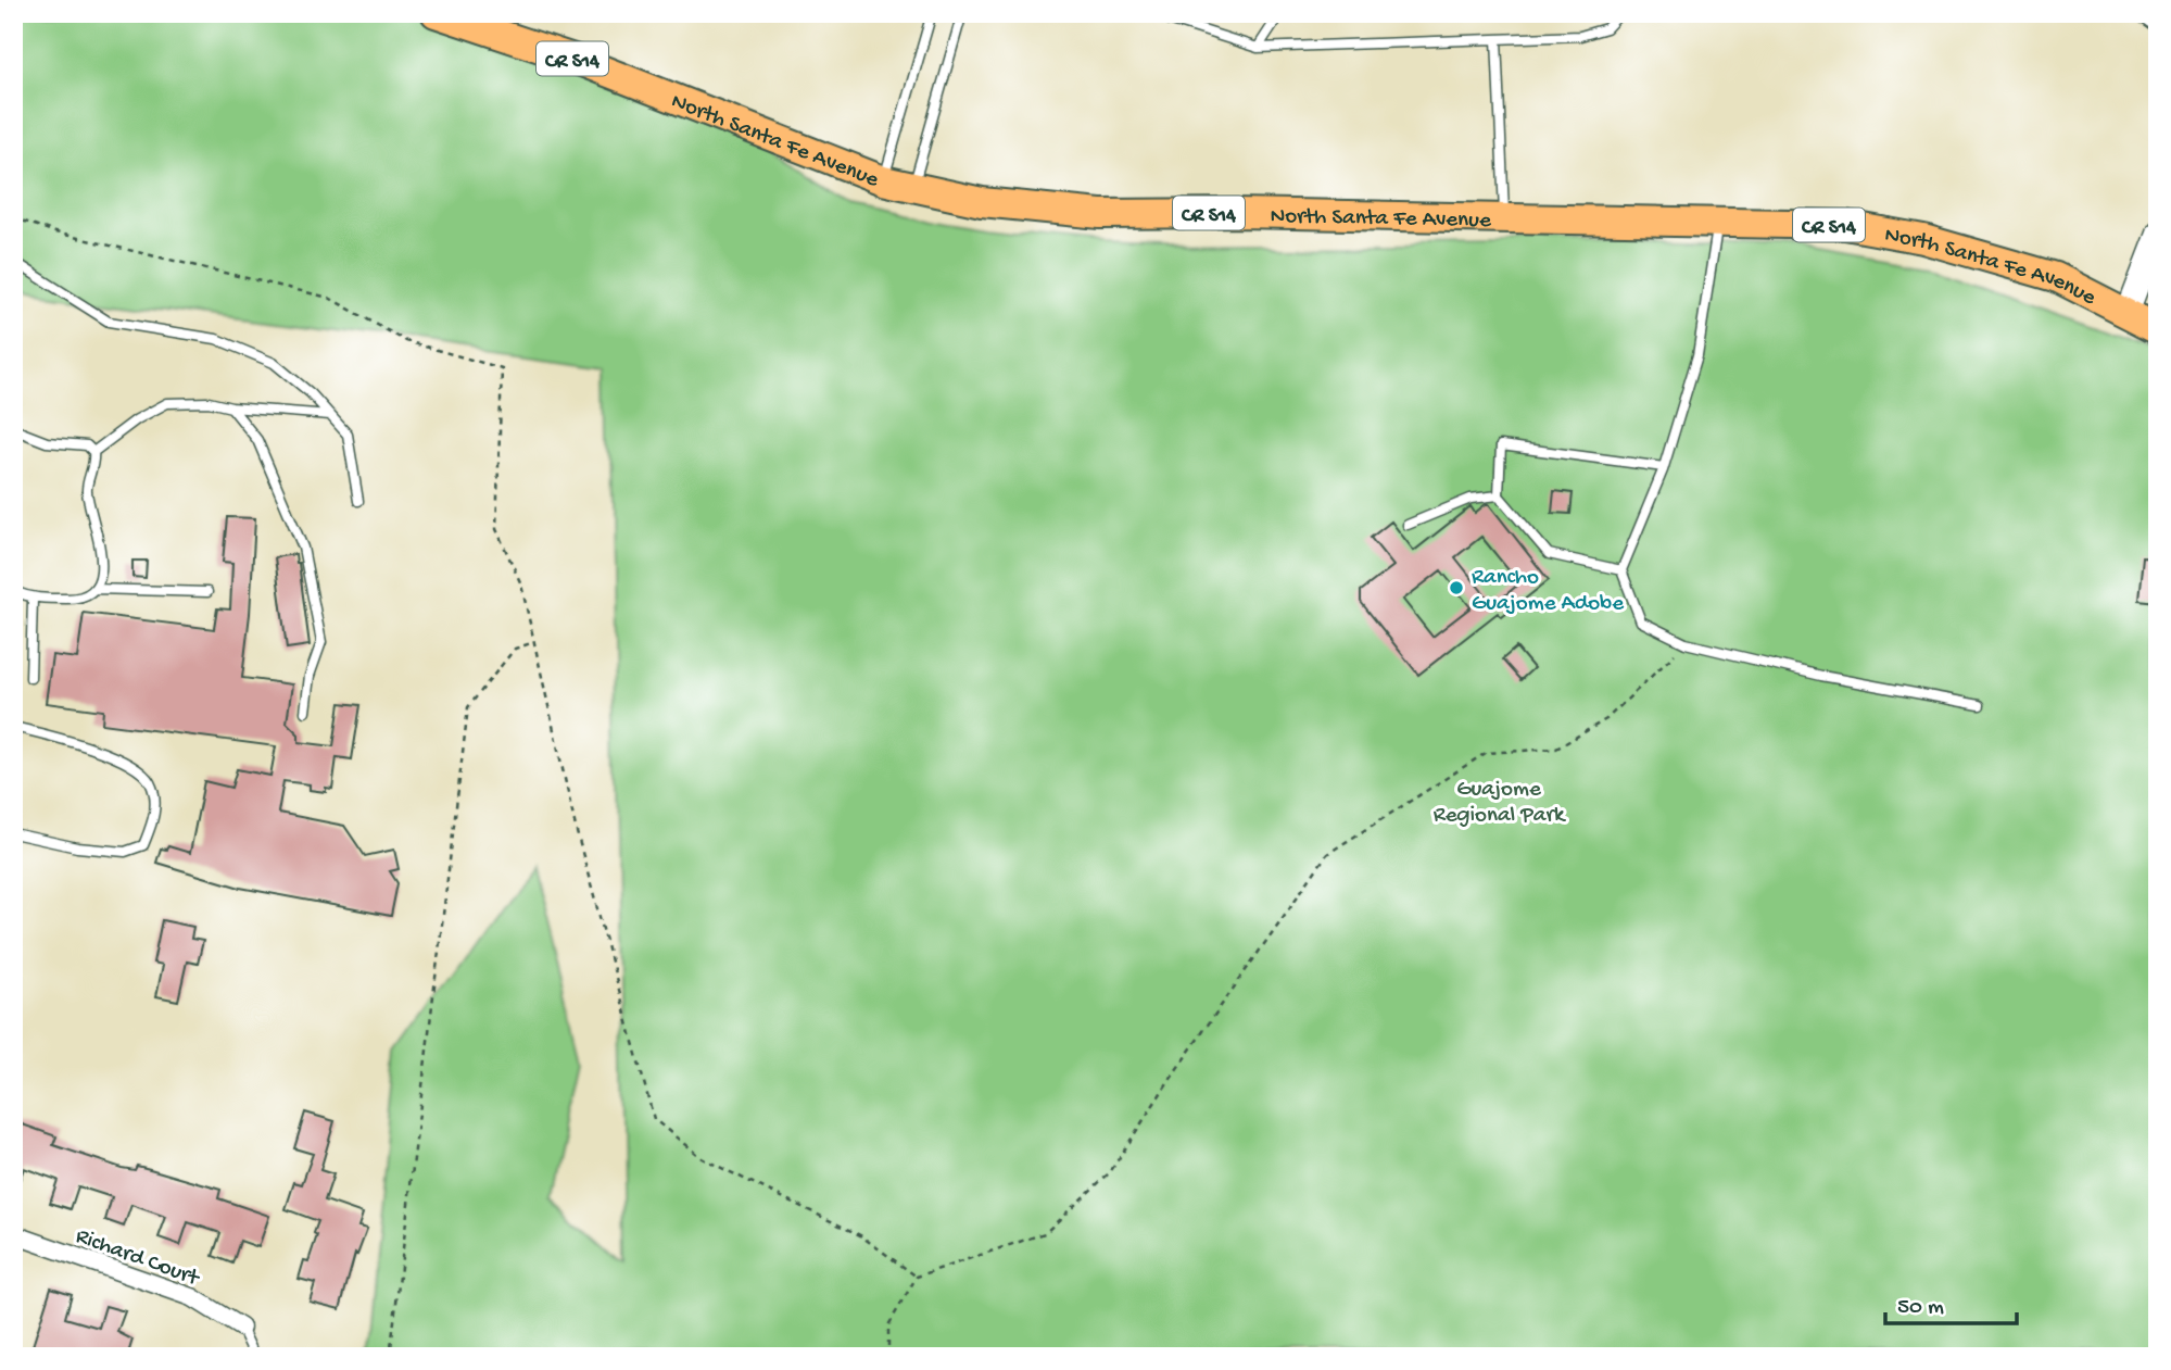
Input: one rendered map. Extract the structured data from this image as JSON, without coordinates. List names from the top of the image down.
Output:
{
  "streets": {
    "main road": ["CR S14", "North Santa Fe Avenue"],
    "street": ["Richard Court"]
  },
  "parks": ["Guajome Regional Park"],
  "places": ["Rancho Guajome Adobe"],
  "scale_bar": "50 m"
}
